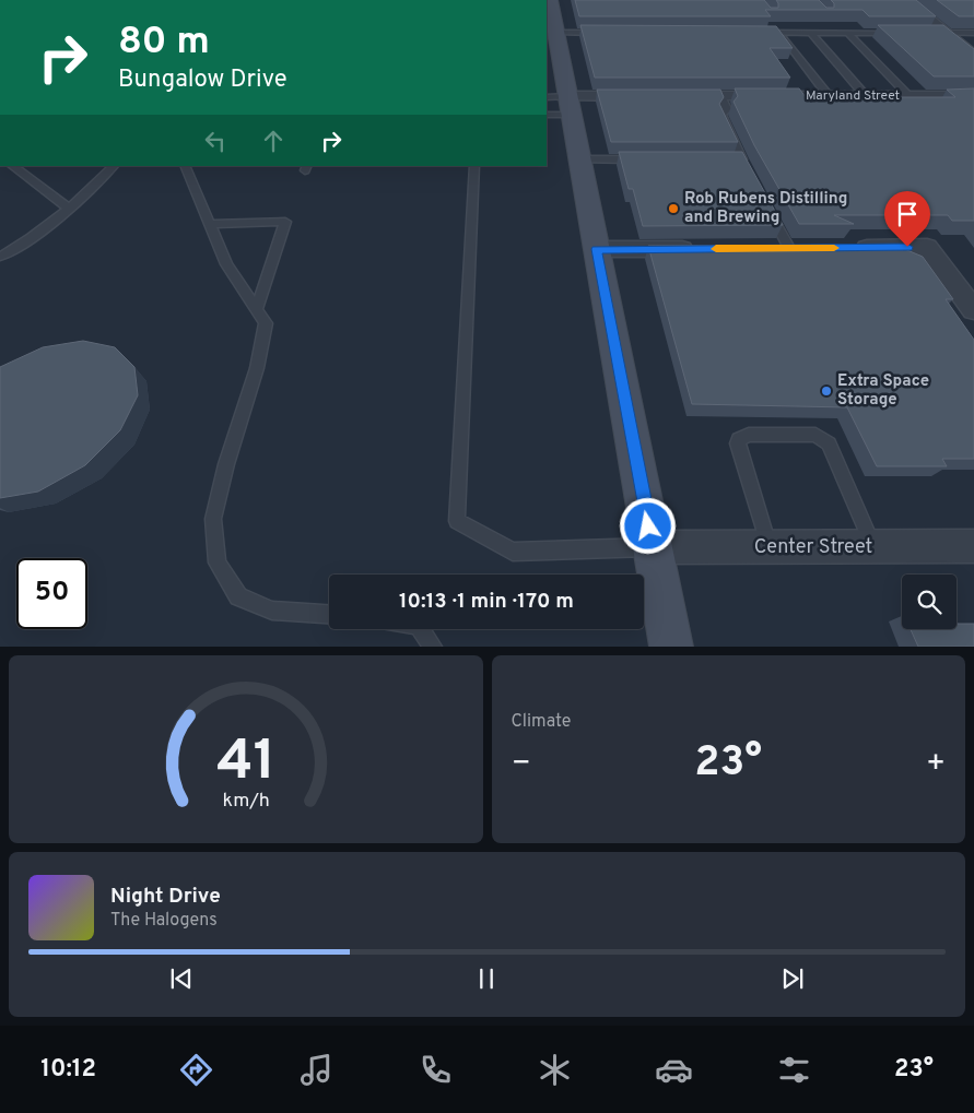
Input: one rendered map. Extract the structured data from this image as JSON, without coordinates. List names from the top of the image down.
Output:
{
  "streets": {
    "street": ["Maryland Street", "Center Street"]
  },
  "places": ["Rob Rubens Distilling and Brewing", "Extra Space Storage"],
  "page": {
    "turn": ["80 m", "Bungalow Drive"],
    "limit": "50",
    "trip": "10:13 · 1 min · 170 m",
    "tile": "Climate",
    "heat": ["−", "23°", "+"],
    "song": ["Night Drive", "The Halogens"],
    "tabs": ["10:12", "23°"],
    "gauge": ["41", "km/h"]
  }
}
